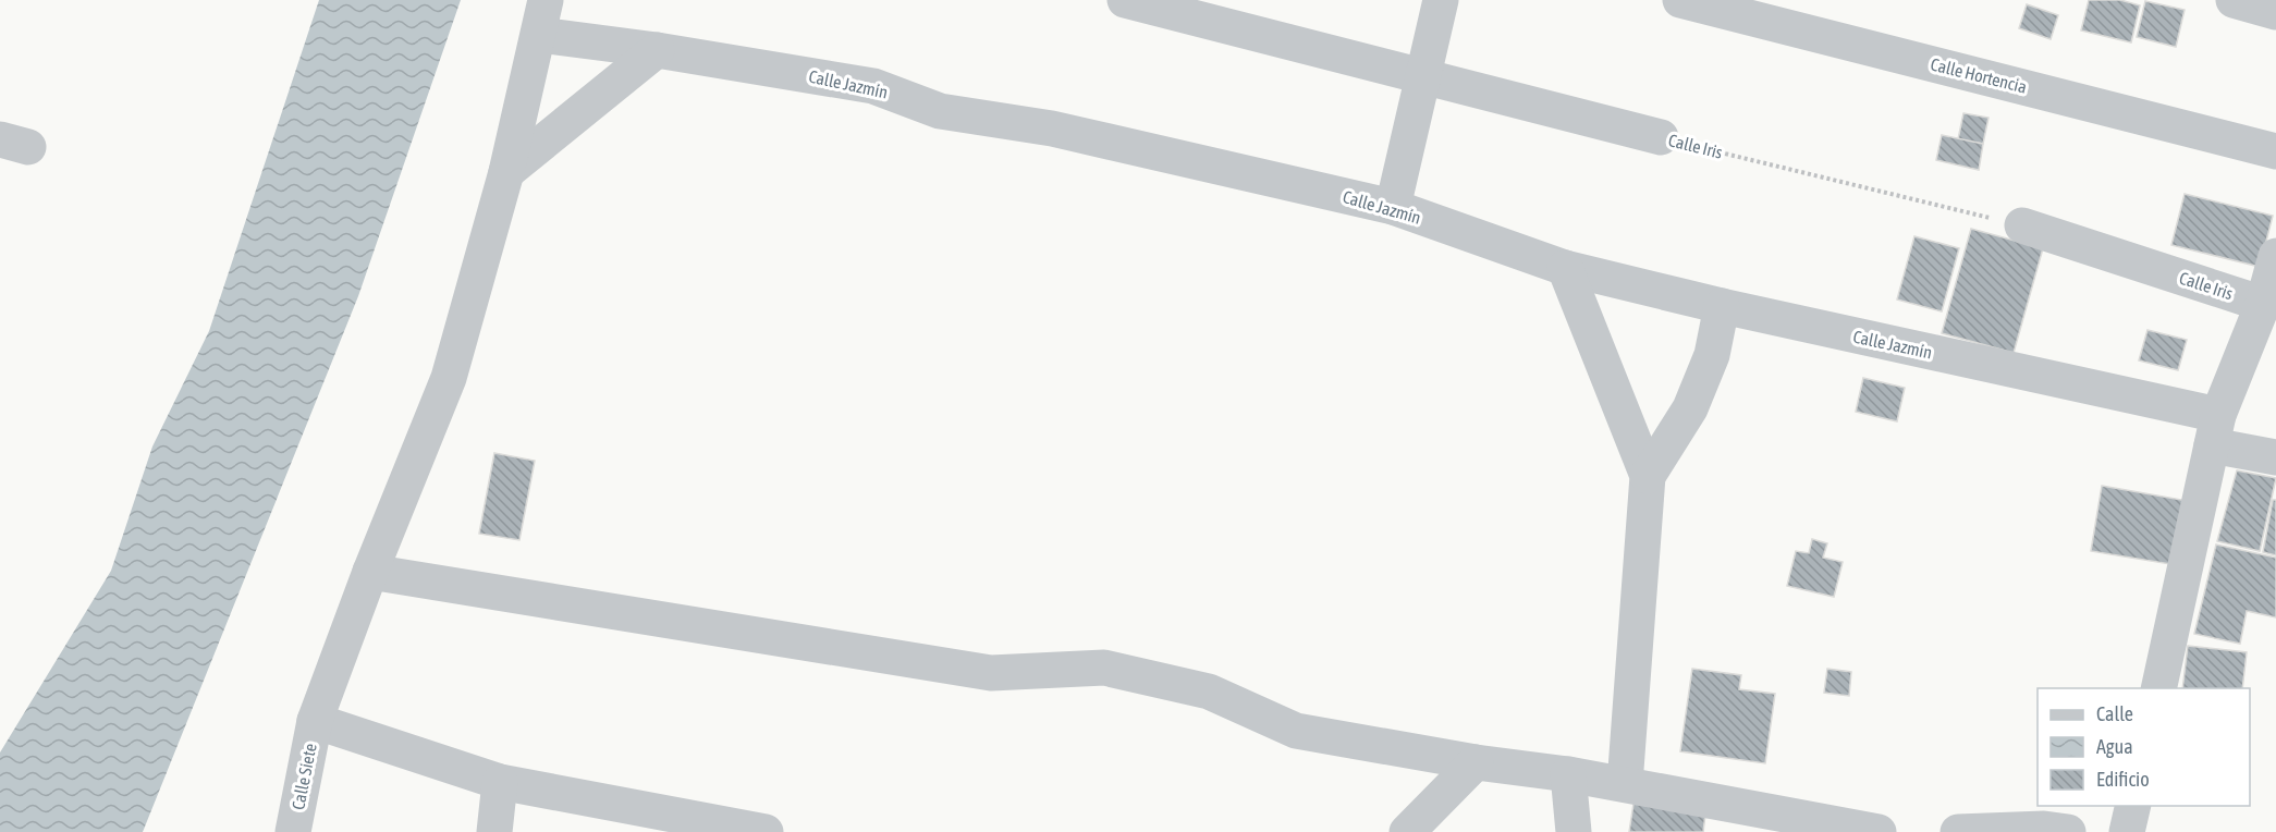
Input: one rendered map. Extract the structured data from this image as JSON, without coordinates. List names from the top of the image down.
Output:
{
  "streets": {
    "street": [
      "Calle Hortencia",
      "Calle Jazmín",
      "Calle Iris",
      "Calle Siete"
    ]
  },
  "crossings": [
    ["Calle Jazmín", "Calle Siete"]
  ],
  "legend": ["Calle", "Agua", "Edificio"]
}
